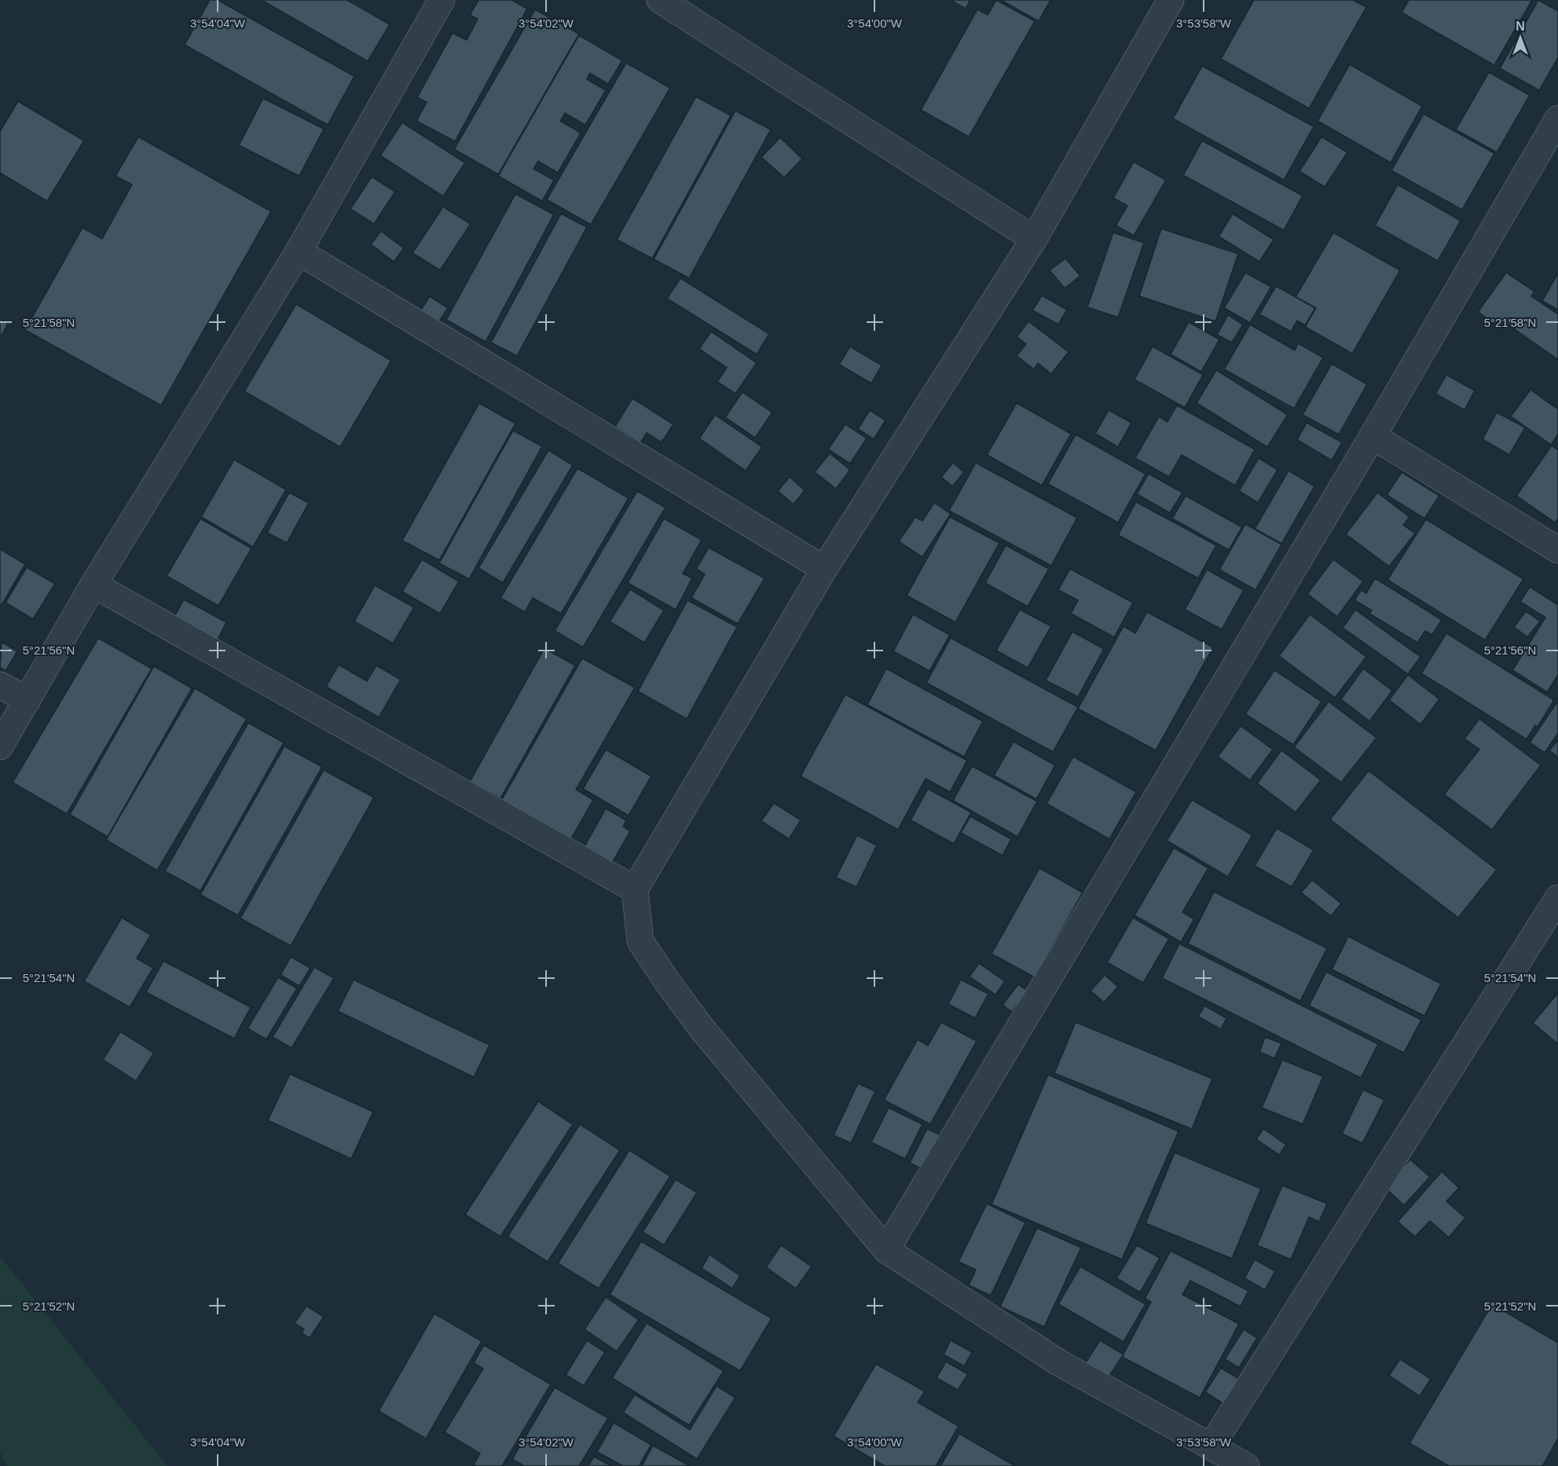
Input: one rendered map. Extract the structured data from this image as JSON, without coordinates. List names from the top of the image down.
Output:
{
  "north": "top",
  "coordinates": [
    "3°54'04\"W",
    "3°54'02\"W",
    "3°54'00\"W",
    "3°53'58\"W",
    "5°21'58\"N",
    "5°21'56\"N",
    "5°21'54\"N",
    "5°21'52\"N"
  ]
}
